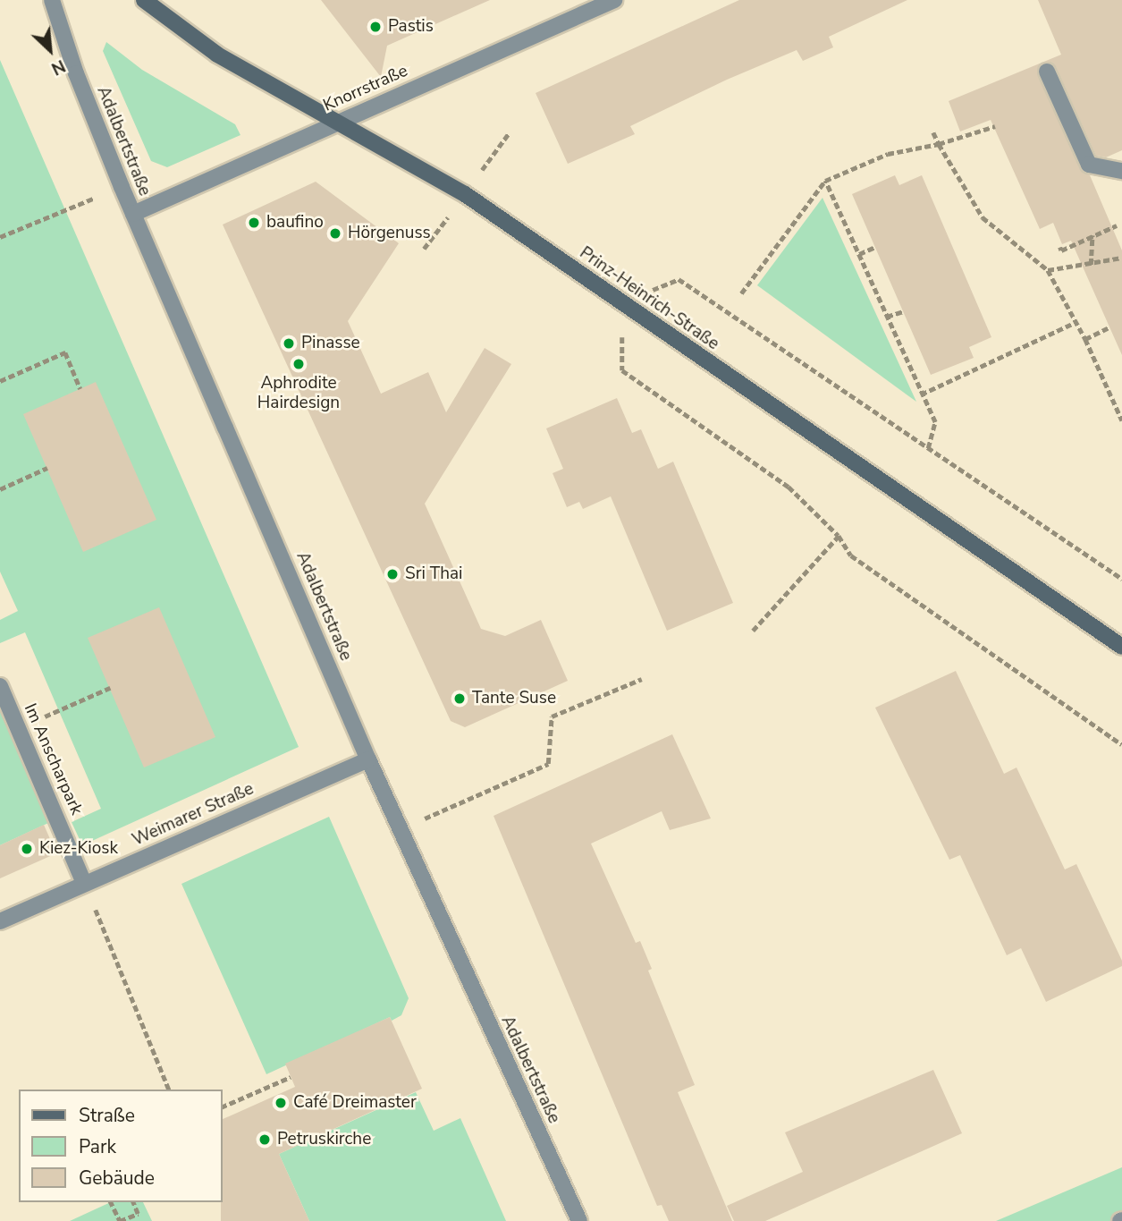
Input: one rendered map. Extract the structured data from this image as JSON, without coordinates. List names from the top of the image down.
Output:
{
  "streets": {
    "main road": ["Prinz-Heinrich-Straße"],
    "street": [
      "Knorrstraße",
      "Adalbertstraße",
      "Im Anscharpark",
      "Weimarer Straße"
    ]
  },
  "crossings": [
    ["Knorrstraße", "Adalbertstraße"],
    ["Knorrstraße", "Prinz-Heinrich-Straße"],
    ["Adalbertstraße", "Weimarer Straße"],
    ["Im Anscharpark", "Weimarer Straße"]
  ],
  "places": [
    "Pastis",
    "baufino",
    "Hörgenuss",
    "Pinasse",
    "Aphrodite Hairdesign",
    "Sri Thai",
    "Tante Suse",
    "Kiez-Kiosk",
    "Café Dreimaster",
    "Petruskirche"
  ],
  "legend": ["Straße", "Park", "Gebäude"],
  "north": "bottom right"
}
